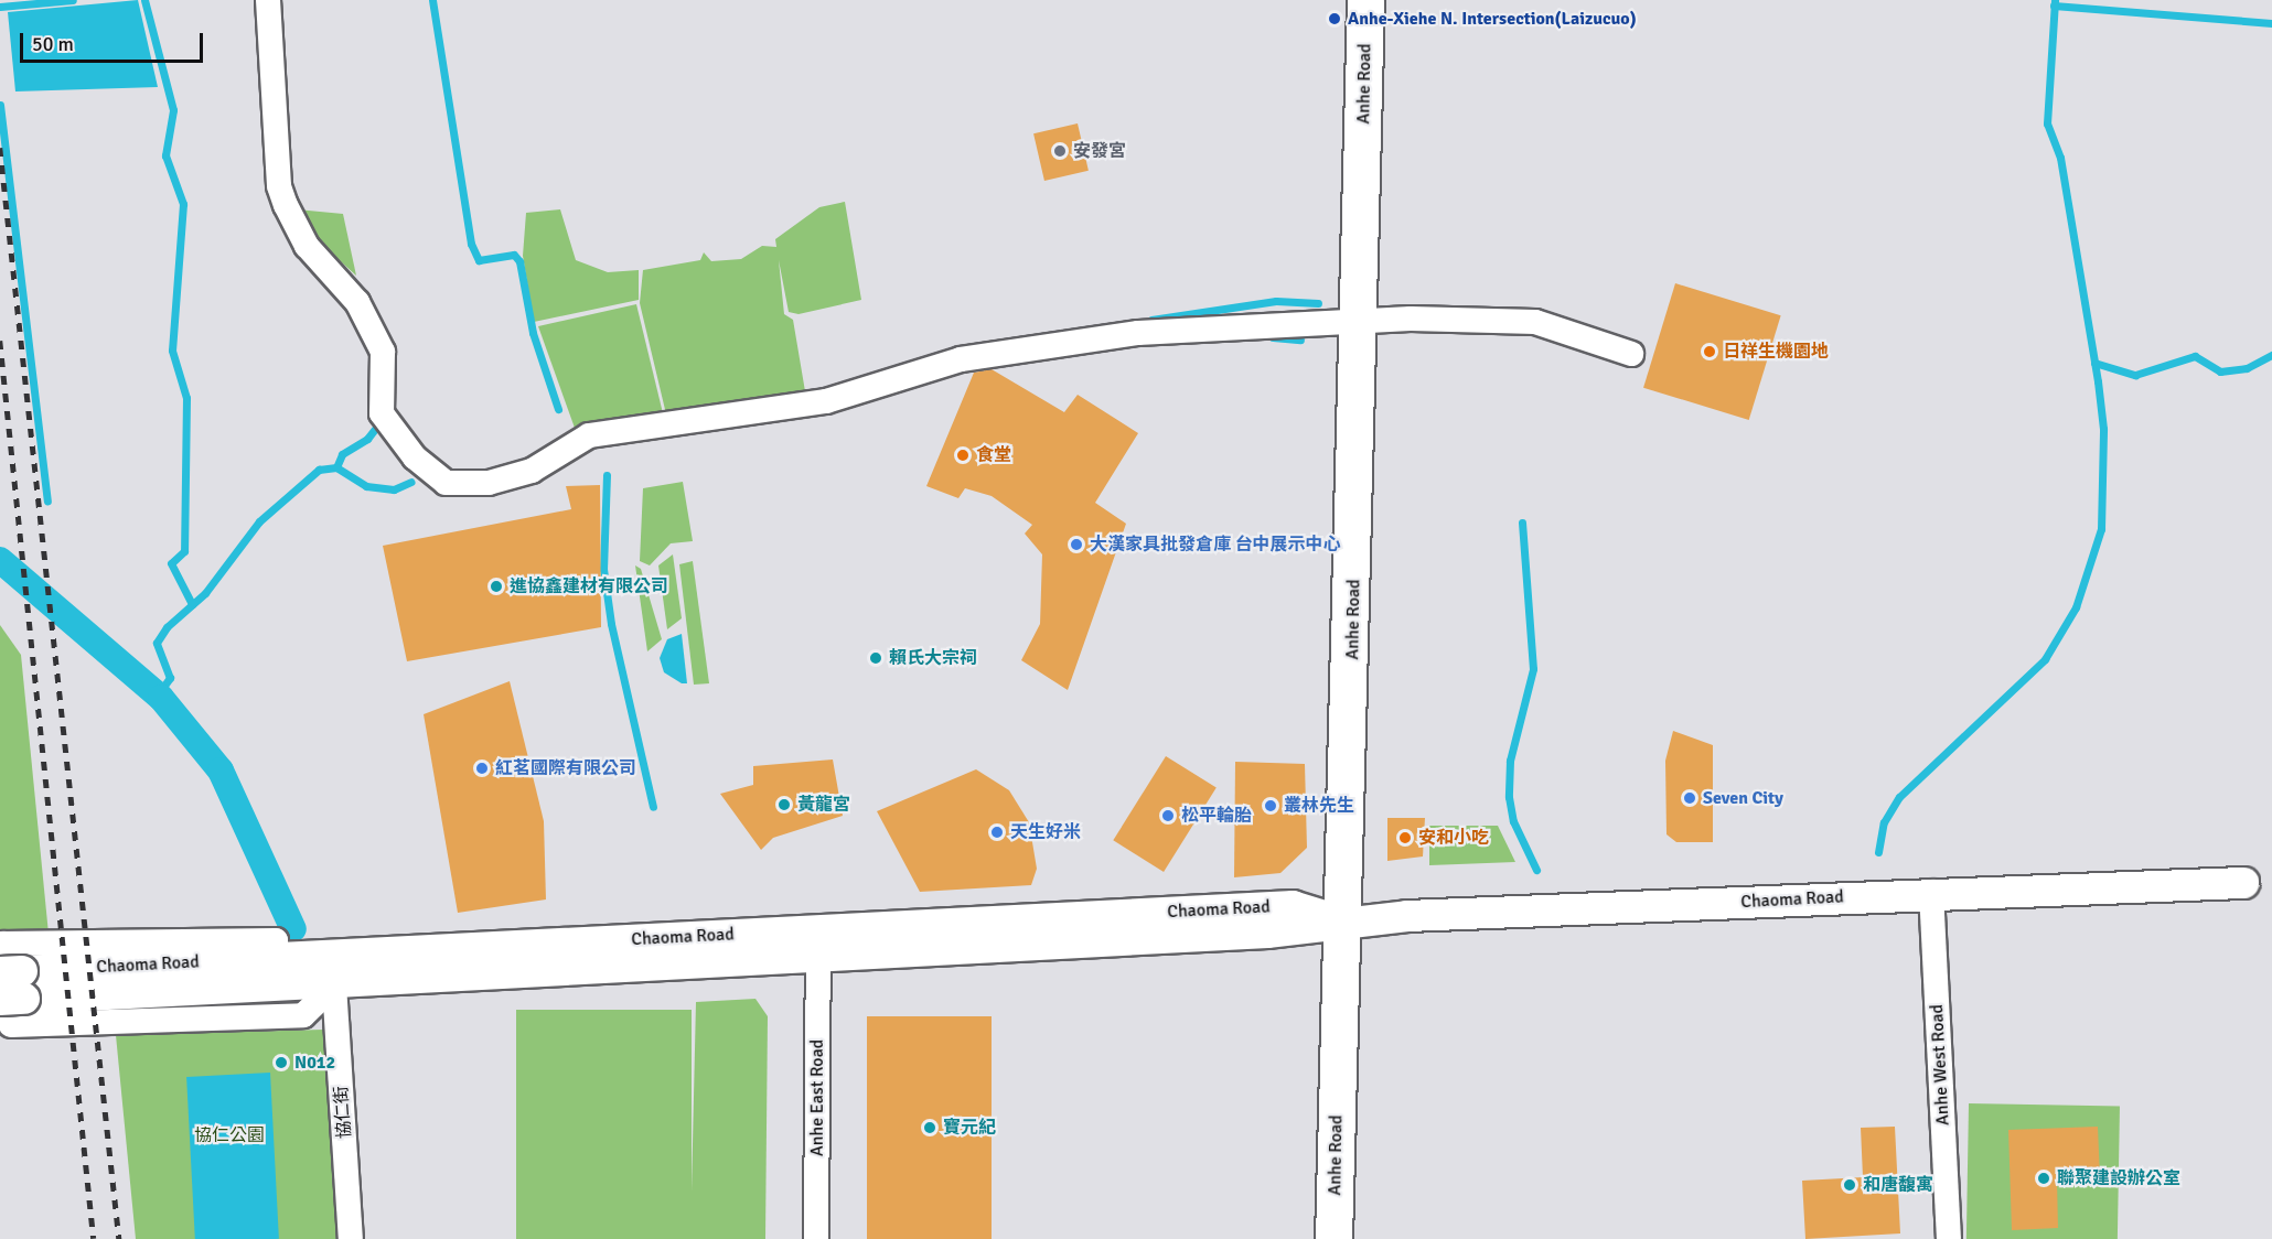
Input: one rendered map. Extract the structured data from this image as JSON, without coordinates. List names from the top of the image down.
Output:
{
  "streets": {
    "main road": ["Anhe Road"],
    "street": [
      "Chaoma Road",
      "Anhe West Road",
      "Anhe East Road",
      "協仁街"
    ]
  },
  "crossings": [
    ["Anhe Road", "Chaoma Road"],
    ["Chaoma Road", "Anhe West Road"],
    ["Chaoma Road", "Anhe East Road"],
    ["Chaoma Road", "協仁街"]
  ],
  "parks": ["協仁公園"],
  "places": [
    "Anhe-Xiehe N. Intersection(Laizucuo)",
    "安發宮",
    "日祥生機園地",
    "食堂",
    "大漢家具批發倉庫 台中展示中心",
    "進協鑫建材有限公司",
    "賴氏大宗祠",
    "紅茗國際有限公司",
    "Seven City",
    "黃龍宮",
    "叢林先生",
    "松平輪胎",
    "天生好米",
    "安和小吃",
    "N012",
    "寶元紀",
    "聯聚建設辦公室",
    "和唐馥寓"
  ],
  "scale_bar": "50 m"
}
